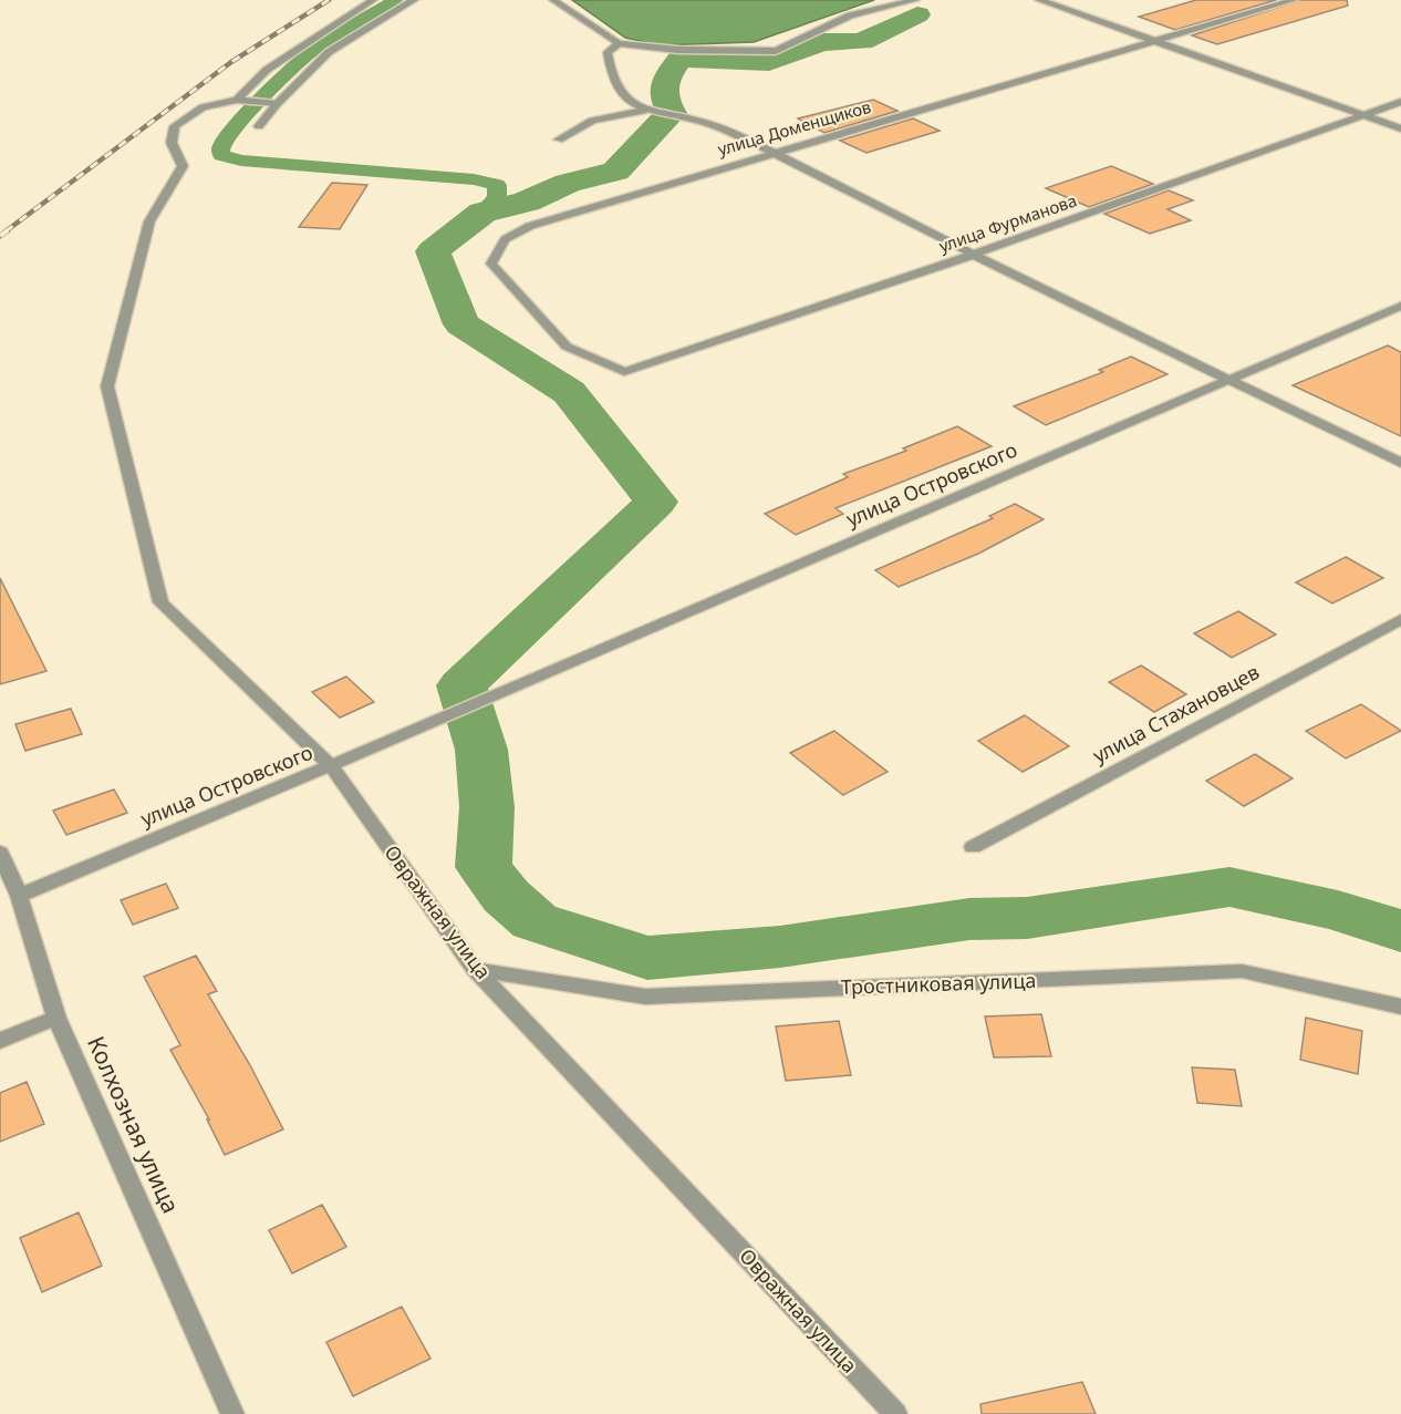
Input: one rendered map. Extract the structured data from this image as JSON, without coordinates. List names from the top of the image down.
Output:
{
  "streets": {
    "street": [
      "улица Доменщиков",
      "улица Фурманова",
      "улица Островского",
      "улица Стахановцев",
      "Овражная улица",
      "Тростниковая улица",
      "Колхозная улица"
    ]
  },
  "crossings": [
    ["улица Доменщиков", "улица Фурманова"],
    ["улица Островского", "Овражная улица"],
    ["улица Островского", "Колхозная улица"],
    ["Овражная улица", "Тростниковая улица"]
  ]
}
